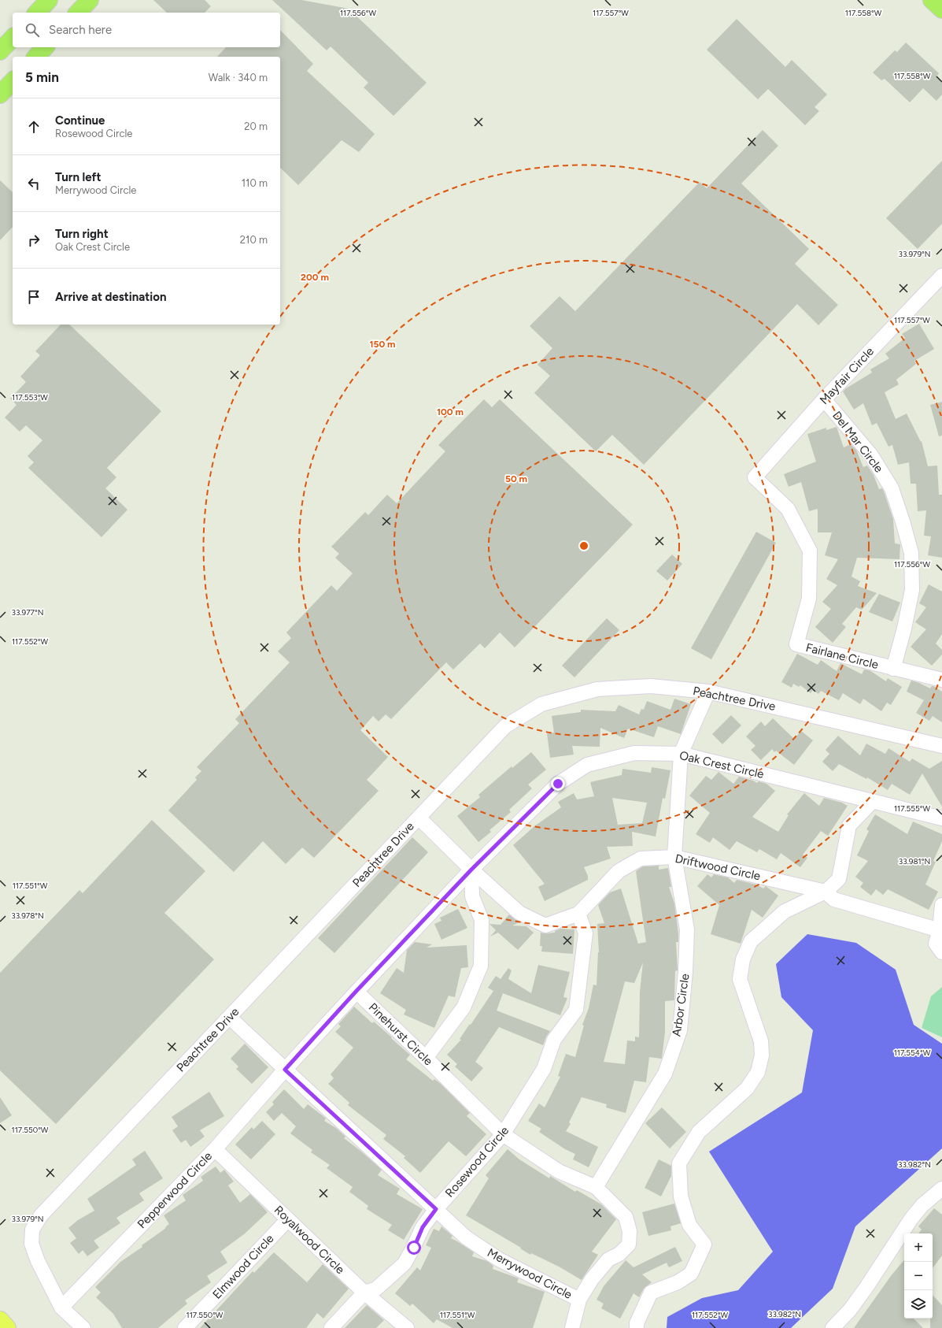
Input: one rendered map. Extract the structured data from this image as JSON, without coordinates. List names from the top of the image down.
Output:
{
  "streets": {
    "street": [
      "Mayfair Circle",
      "Del Mar Circle",
      "Fairlane Circle",
      "Peachtree Drive",
      "Oak Crest Circle",
      "Driftwood Circle",
      "Arbor Circle",
      "Pinehurst Circle",
      "Rosewood Circle",
      "Pepperwood Circle",
      "Royalwood Circle",
      "Elmwood Circle",
      "Merrywood Circle"
    ]
  },
  "crossings": [
    ["Mayfair Circle", "Del Mar Circle"],
    ["Mayfair Circle", "Fairlane Circle"],
    ["Del Mar Circle", "Fairlane Circle"],
    ["Peachtree Drive", "Driftwood Circle"],
    ["Peachtree Drive", "Arbor Circle"],
    ["Peachtree Drive", "Pepperwood Circle"],
    ["Peachtree Drive", "Merrywood Circle"],
    ["Oak Crest Circle", "Driftwood Circle"],
    ["Oak Crest Circle", "Arbor Circle"],
    ["Oak Crest Circle", "Pinehurst Circle"],
    ["Oak Crest Circle", "Pepperwood Circle"],
    ["Oak Crest Circle", "Merrywood Circle"],
    ["Driftwood Circle", "Arbor Circle"],
    ["Driftwood Circle", "Rosewood Circle"],
    ["Arbor Circle", "Pinehurst Circle"],
    ["Pinehurst Circle", "Rosewood Circle"],
    ["Rosewood Circle", "Royalwood Circle"],
    ["Rosewood Circle", "Merrywood Circle"],
    ["Pepperwood Circle", "Royalwood Circle"],
    ["Pepperwood Circle", "Merrywood Circle"],
    ["Royalwood Circle", "Elmwood Circle"]
  ],
  "page": {
    "search": "Search here",
    "heading": ["5 min", "Walk · 340 m"],
    "list": [
      ["Continue", "Rosewood Circle", "20 m"],
      ["Turn left", "Merrywood Circle", "110 m"],
      ["Turn right", "Oak Crest Circle", "210 m"],
      "Arrive at destination"
    ],
    "map_buttons": ["+", "−"]
  },
  "coordinates": [
    "117.556°W",
    "117.557°W",
    "117.558°W",
    "33.979°N",
    "117.553°W",
    "33.977°N",
    "117.552°W",
    "117.555°W",
    "33.981°N",
    "117.551°W",
    "33.978°N",
    "117.554°W",
    "117.550°W",
    "33.982°N"
  ],
  "rings": [
    "200 m",
    "150 m",
    "100 m",
    "50 m"
  ]
}
